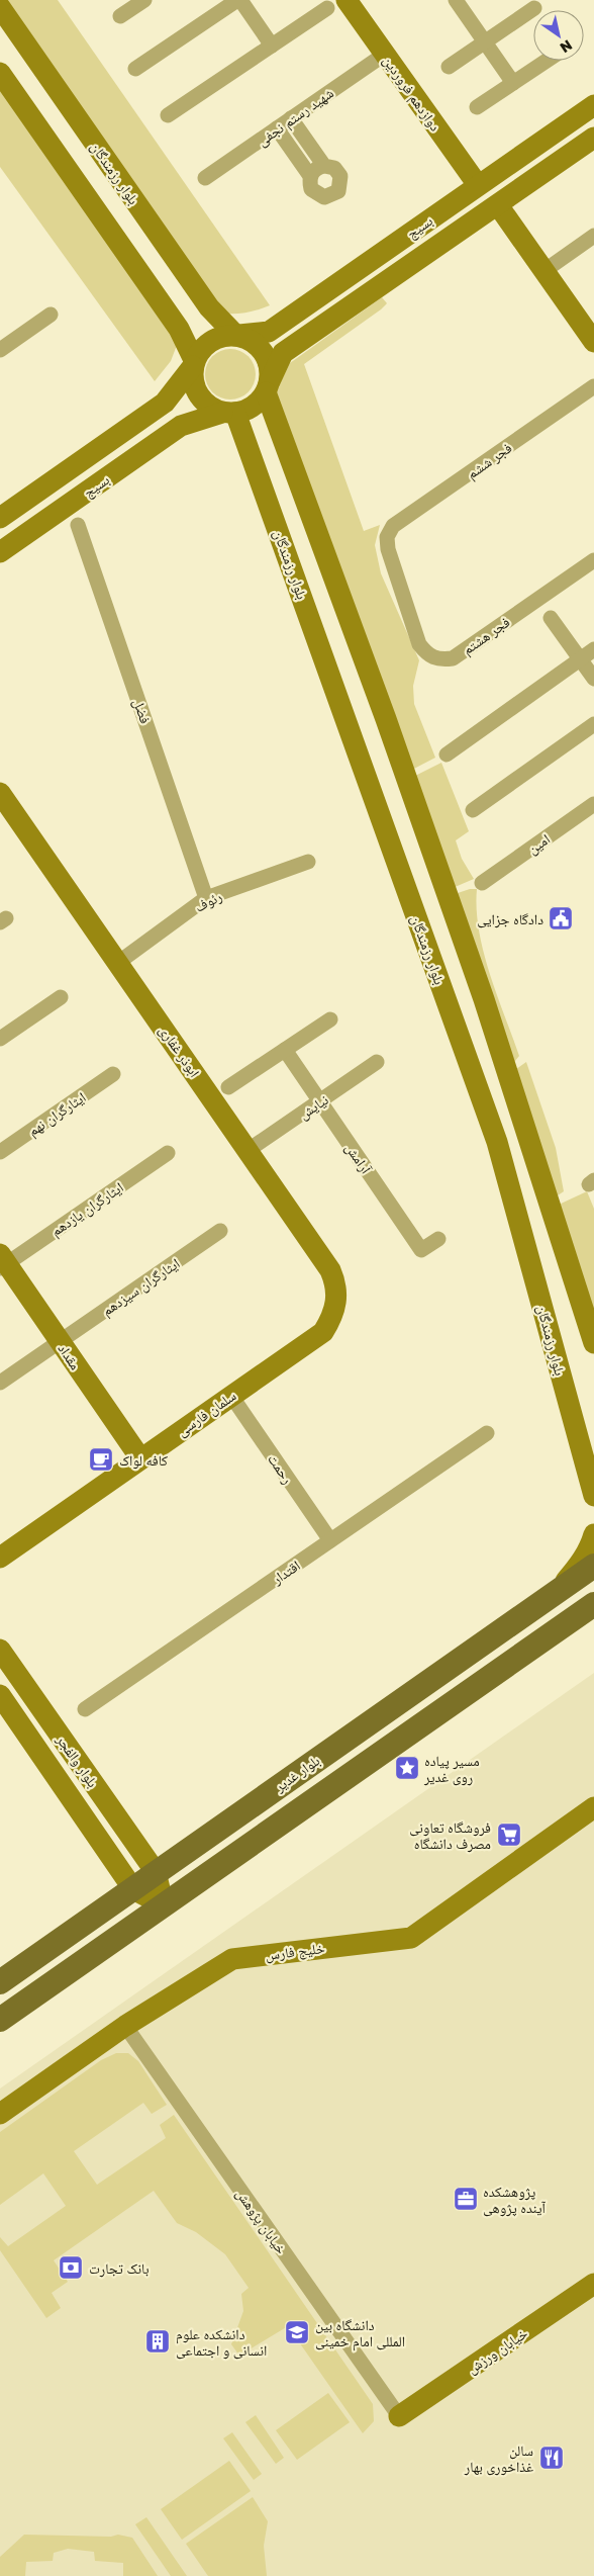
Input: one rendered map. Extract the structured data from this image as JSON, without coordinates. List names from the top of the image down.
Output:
{
  "streets": {
    "main road": [
      "دوازدهم فروردین",
      "بلوار رزمندگان",
      "بسیج",
      "ابوذر غفاری",
      "مقداد",
      "سلمان فارسی",
      "بلوار والفجر",
      "بلوار غدیر",
      "خلیج فارس",
      "خیابان ورزش"
    ],
    "street": [
      "شهید رستم نجفی",
      "فجر ششم",
      "فجر هشتم",
      "فضل",
      "امین",
      "رئوف",
      "نیایش",
      "ایثارگران نهم",
      "آرامش",
      "ایثارگران یازدهم",
      "ایثارگران سیزدهم",
      "رحمت",
      "اقتدار",
      "خیابان پژوهش"
    ]
  },
  "crossings": [
    ["دوازدهم فروردین", "شهید رستم نجفی"],
    ["دوازدهم فروردین", "بسیج"],
    ["بلوار رزمندگان", "بسیج"],
    ["فجر ششم", "فجر هشتم"],
    ["فضل", "رئوف"],
    ["رئوف", "ابوذر غفاری"],
    ["ابوذر غفاری", "نیایش"],
    ["ابوذر غفاری", "سلمان فارسی"],
    ["نیایش", "آرامش"],
    ["ایثارگران یازدهم", "مقداد"],
    ["ایثارگران سیزدهم", "مقداد"],
    ["مقداد", "سلمان فارسی"],
    ["سلمان فارسی", "رحمت"],
    ["رحمت", "اقتدار"],
    ["بلوار والفجر", "بلوار غدیر"],
    ["خلیج فارس", "خیابان پژوهش"],
    ["خیابان پژوهش", "خیابان ورزش"]
  ],
  "places": {
    "public building": ["دادگاه جزایی"],
    "cafe": ["کافه لواک"],
    "place": ["مسیر پیاده روی غدیر"],
    "supermarket": ["فروشگاه تعاونی مصرف دانشگاه"],
    "office": ["پژوهشکده آینده پژوهی"],
    "bank": ["بانک تجارت"],
    "school or university": ["دانشگاه بین المللی امام خمینی"],
    "building": ["دانشکده علوم انسانی و اجتماعی"],
    "restaurant": ["سالن غذاخوری بهار"]
  },
  "north": "bottom right"
}
